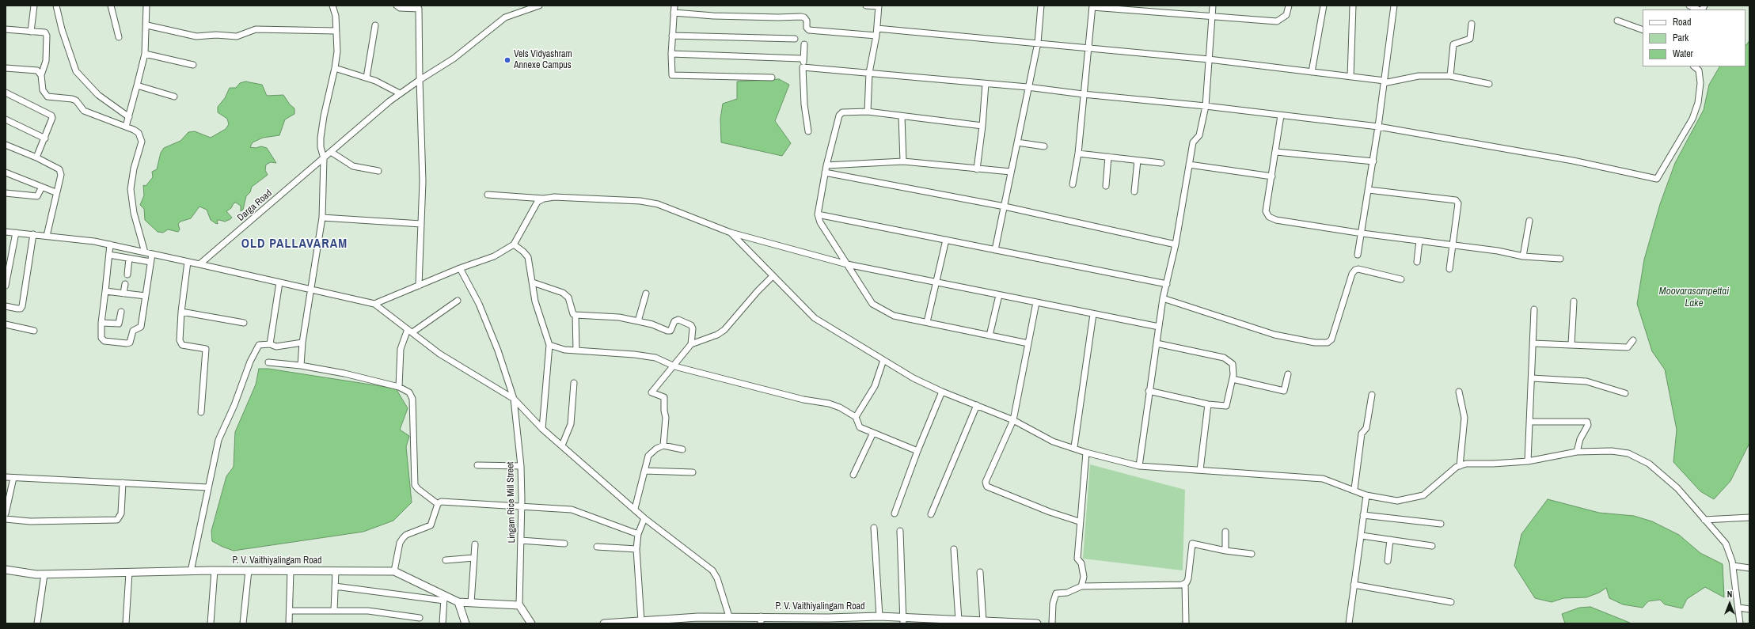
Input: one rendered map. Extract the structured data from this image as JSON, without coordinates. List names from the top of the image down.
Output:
{
  "streets": {
    "street": ["Darga Road", "Lingam Rice Mill Street", "P. V. Vaithiyalingam Road"]
  },
  "crossings": [
    ["Lingam Rice Mill Street", "P. V. Vaithiyalingam Road"]
  ],
  "districts": ["OLD PALLAVARAM"],
  "water": ["Moovarasampettai Lake"],
  "places": ["Vels Vidyashram Annexe Campus"],
  "legend": ["Road", "Park", "Water"],
  "north": "top"
}
